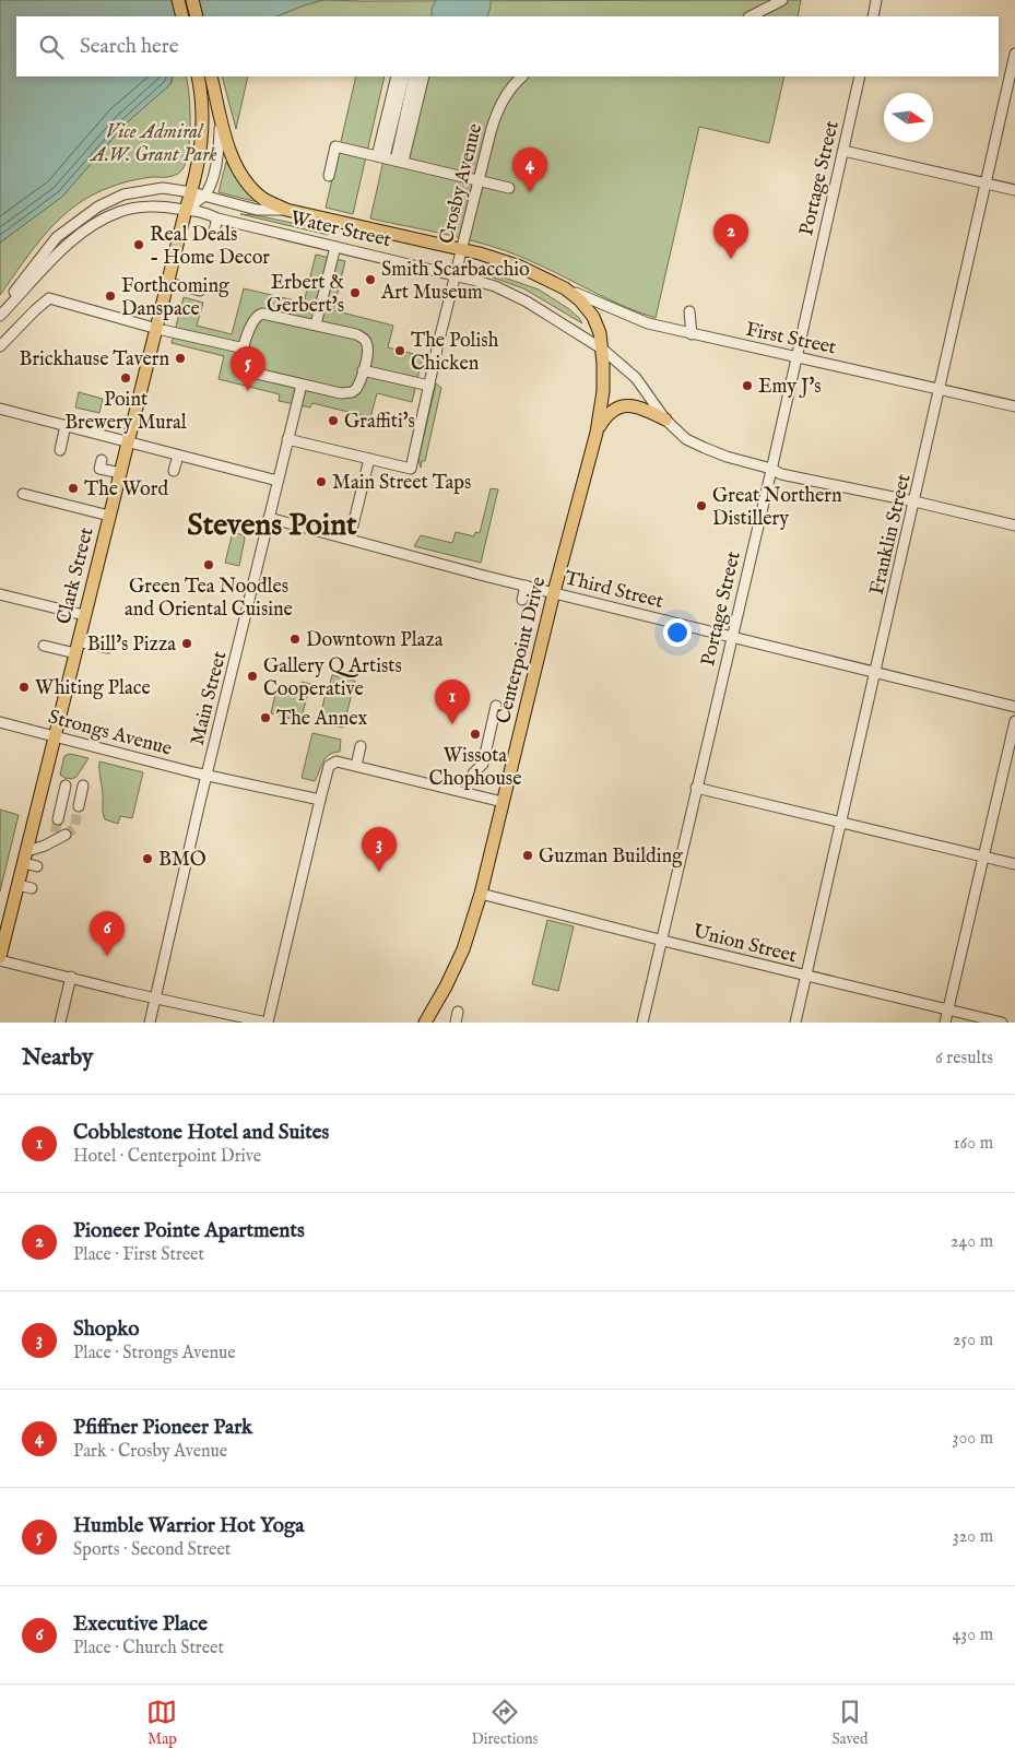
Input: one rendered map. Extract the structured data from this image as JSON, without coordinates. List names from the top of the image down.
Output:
{
  "streets": {
    "main road": ["Water Street", "Clark Street", "Centerpoint Drive"],
    "street": [
      "Portage Street",
      "Crosby Avenue",
      "First Street",
      "Franklin Street",
      "Third Street",
      "Main Street",
      "Strongs Avenue",
      "Union Street"
    ]
  },
  "crossings": [
    ["Portage Street", "Water Street"],
    ["Portage Street", "First Street"],
    ["Portage Street", "Third Street"],
    ["Portage Street", "Union Street"],
    ["Crosby Avenue", "Water Street"],
    ["Water Street", "First Street"],
    ["Water Street", "Franklin Street"],
    ["Water Street", "Clark Street"],
    ["Water Street", "Centerpoint Drive"],
    ["First Street", "Franklin Street"],
    ["First Street", "Centerpoint Drive"],
    ["Franklin Street", "Third Street"],
    ["Franklin Street", "Union Street"],
    ["Clark Street", "Strongs Avenue"],
    ["Third Street", "Centerpoint Drive"],
    ["Third Street", "Main Street"],
    ["Centerpoint Drive", "Union Street"],
    ["Main Street", "Strongs Avenue"]
  ],
  "districts": ["Stevens Point"],
  "parks": ["Vice Admiral A.W. Grant Park"],
  "places": [
    "Real Deals - Home Decor",
    "Smith Scarbacchio Art Museum",
    "Erbert & Gerbert's",
    "Forthcoming Danspace",
    "The Polish Chicken",
    "Brickhause Tavern",
    "Point Brewery Mural",
    "Emy J's",
    "Graffiti's",
    "Main Street Taps",
    "The Word",
    "Great Northern Distillery",
    "Green Tea Noodles and Oriental Cuisine",
    "Downtown Plaza",
    "Bill's Pizza",
    "Gallery Q Artists Cooperative",
    "Whiting Place",
    "The Annex",
    "Wissota Chophouse",
    "Guzman Building",
    "BMO"
  ],
  "north": "right",
  "page": {
    "search": "Search here",
    "pins": [
      "4",
      "2",
      "5",
      "1",
      "3",
      "6"
    ],
    "heading": ["Nearby", "6 results"],
    "list": [
      {
        "mark": "1",
        "name": "Cobblestone Hotel and Suites",
        "note": "Hotel · Centerpoint Drive",
        "value": "160 m"
      },
      {
        "mark": "2",
        "name": "Pioneer Pointe Apartments",
        "note": "Place · First Street",
        "value": "240 m"
      },
      {
        "mark": "3",
        "name": "Shopko",
        "note": "Place · Strongs Avenue",
        "value": "250 m"
      },
      {
        "mark": "4",
        "name": "Pfiffner Pioneer Park",
        "note": "Park · Crosby Avenue",
        "value": "300 m"
      },
      {
        "mark": "5",
        "name": "Humble Warrior Hot Yoga",
        "note": "Sports · Second Street",
        "value": "320 m"
      },
      {
        "mark": "6",
        "name": "Executive Place",
        "note": "Place · Church Street",
        "value": "430 m"
      }
    ],
    "nav": ["Map", "Directions", "Saved"]
  }
}
